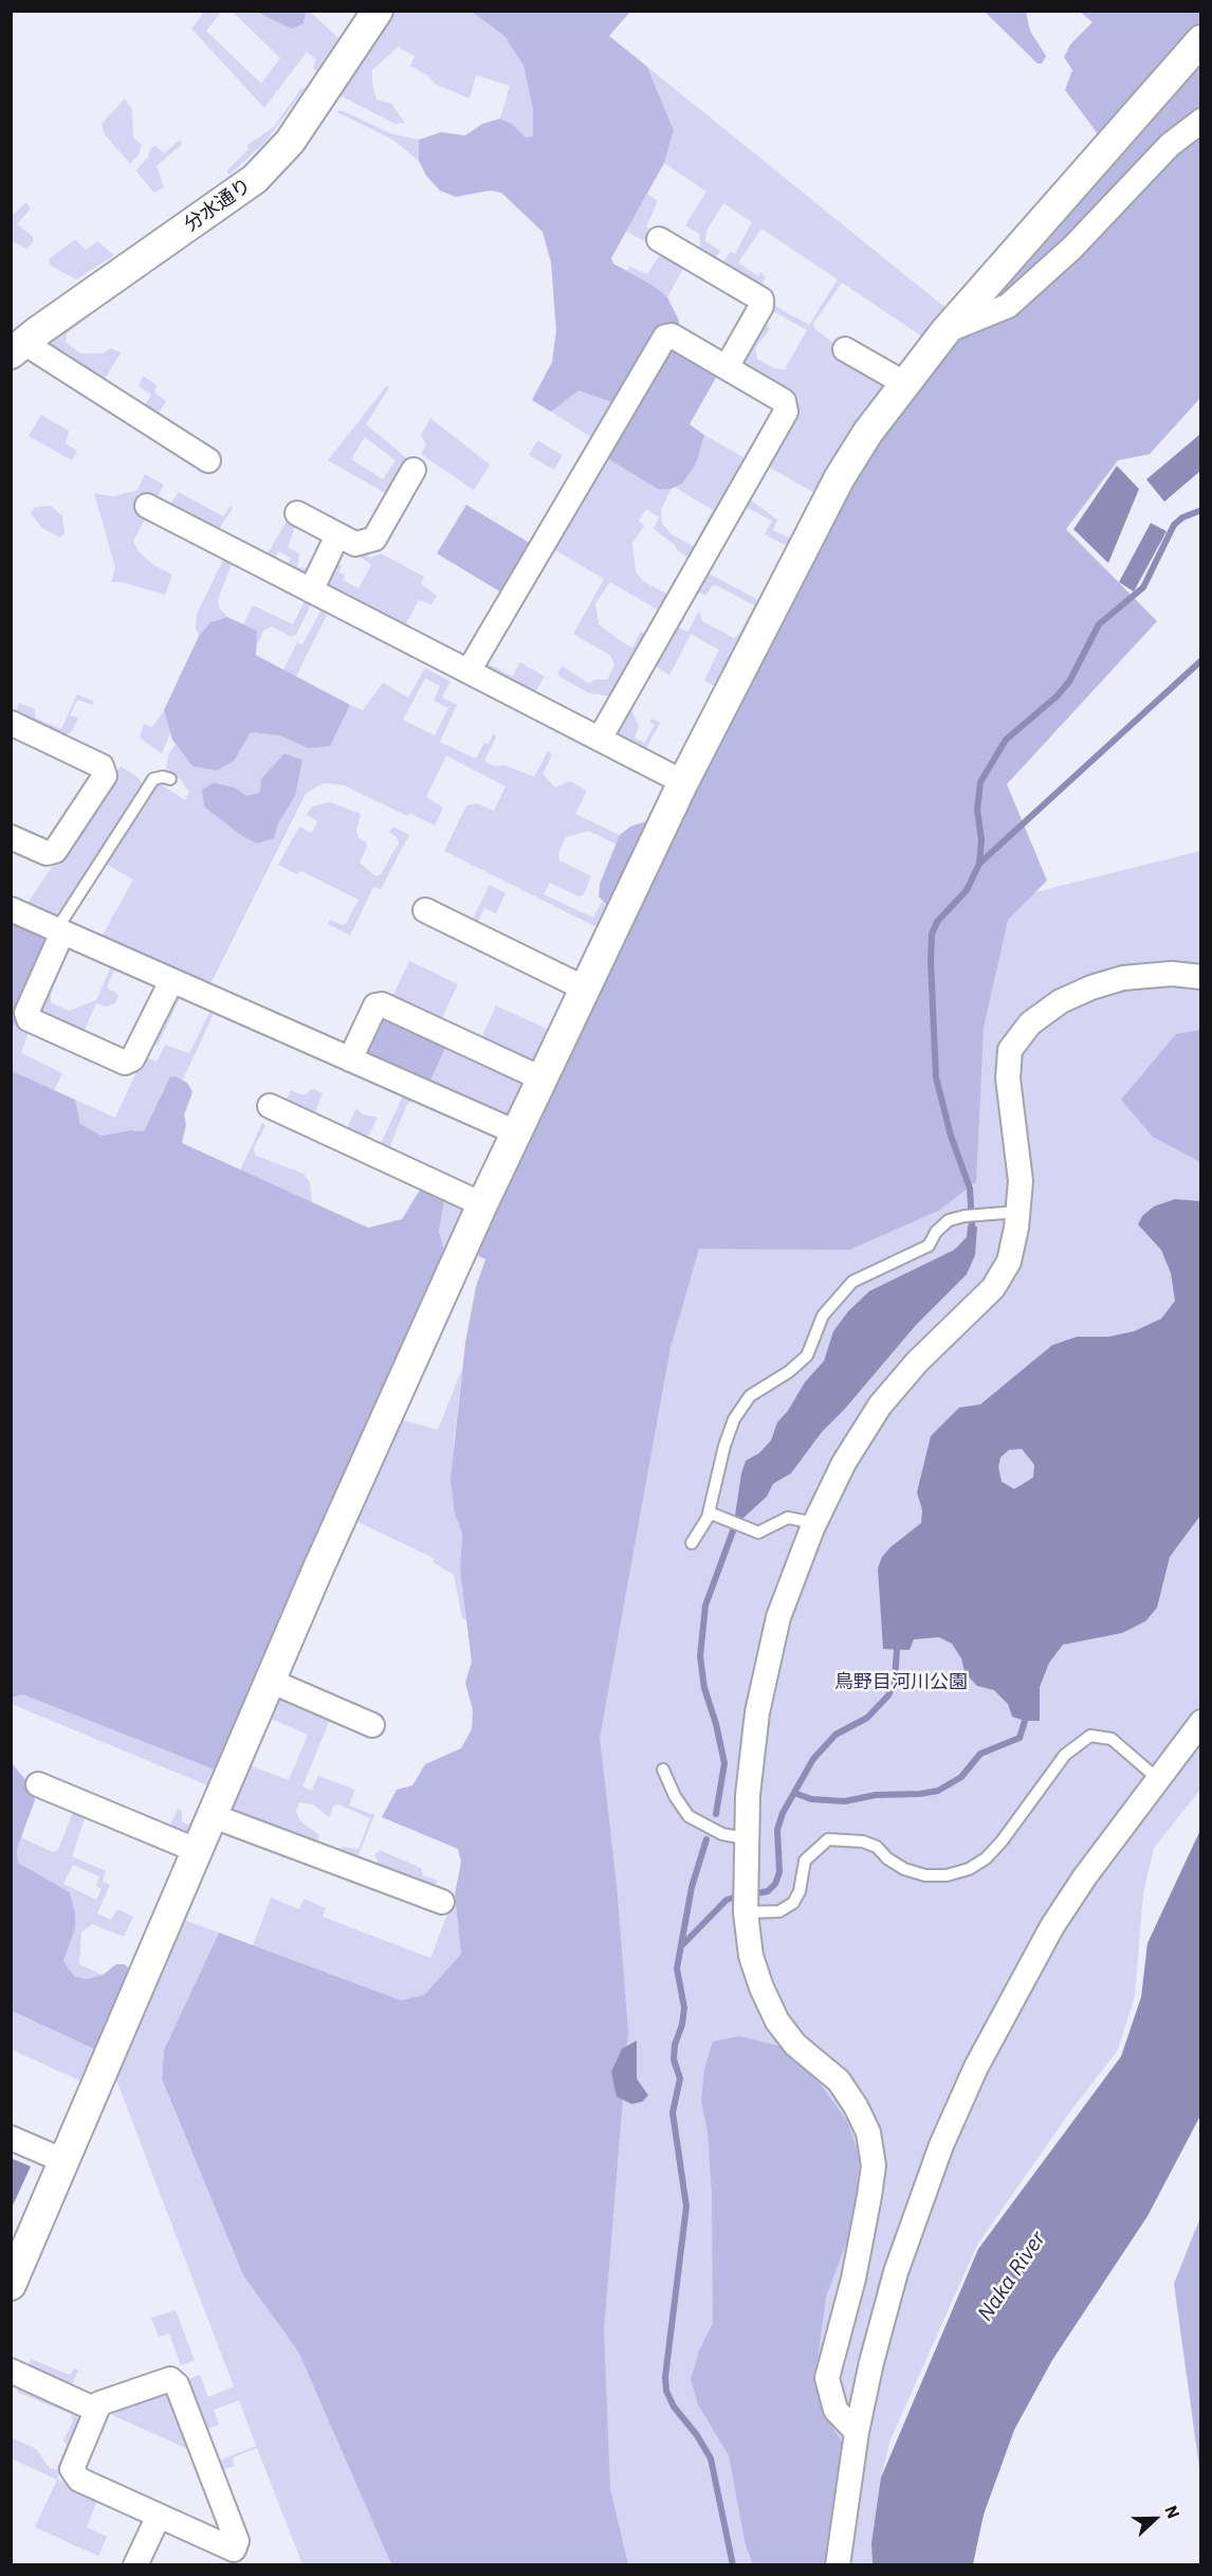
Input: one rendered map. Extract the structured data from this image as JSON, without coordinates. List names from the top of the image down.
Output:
{
  "streets": {
    "street": ["分水通り"]
  },
  "water": ["Naka River"],
  "parks": ["鳥野目河川公園"],
  "north": "right"
}
